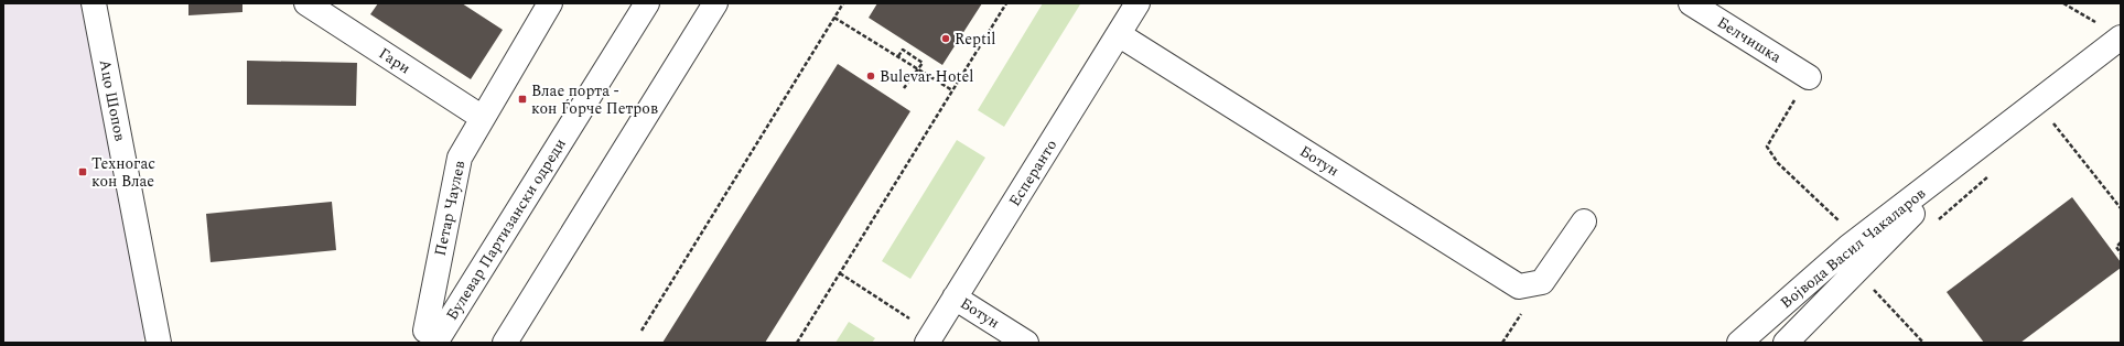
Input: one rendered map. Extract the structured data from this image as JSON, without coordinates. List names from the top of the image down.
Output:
{
  "streets": {
    "street": [
      "Белчишка",
      "Гари",
      "Ацо Шопов",
      "Ботун",
      "Есперанто",
      "Петар Чаулев",
      "Булевар Партизански одреди",
      "Војвода Васил Чакаларов"
    ]
  },
  "crossings": [
    ["Гари", "Петар Чаулев"],
    ["Ботун", "Есперанто"],
    ["Петар Чаулев", "Булевар Партизански одреди"]
  ],
  "places": {
    "other": ["Reptil", "Bulevar Hotel"],
    "transit": ["Влае порта - кон Ѓорче Петров", "Техногас кон Влае"]
  }
}
